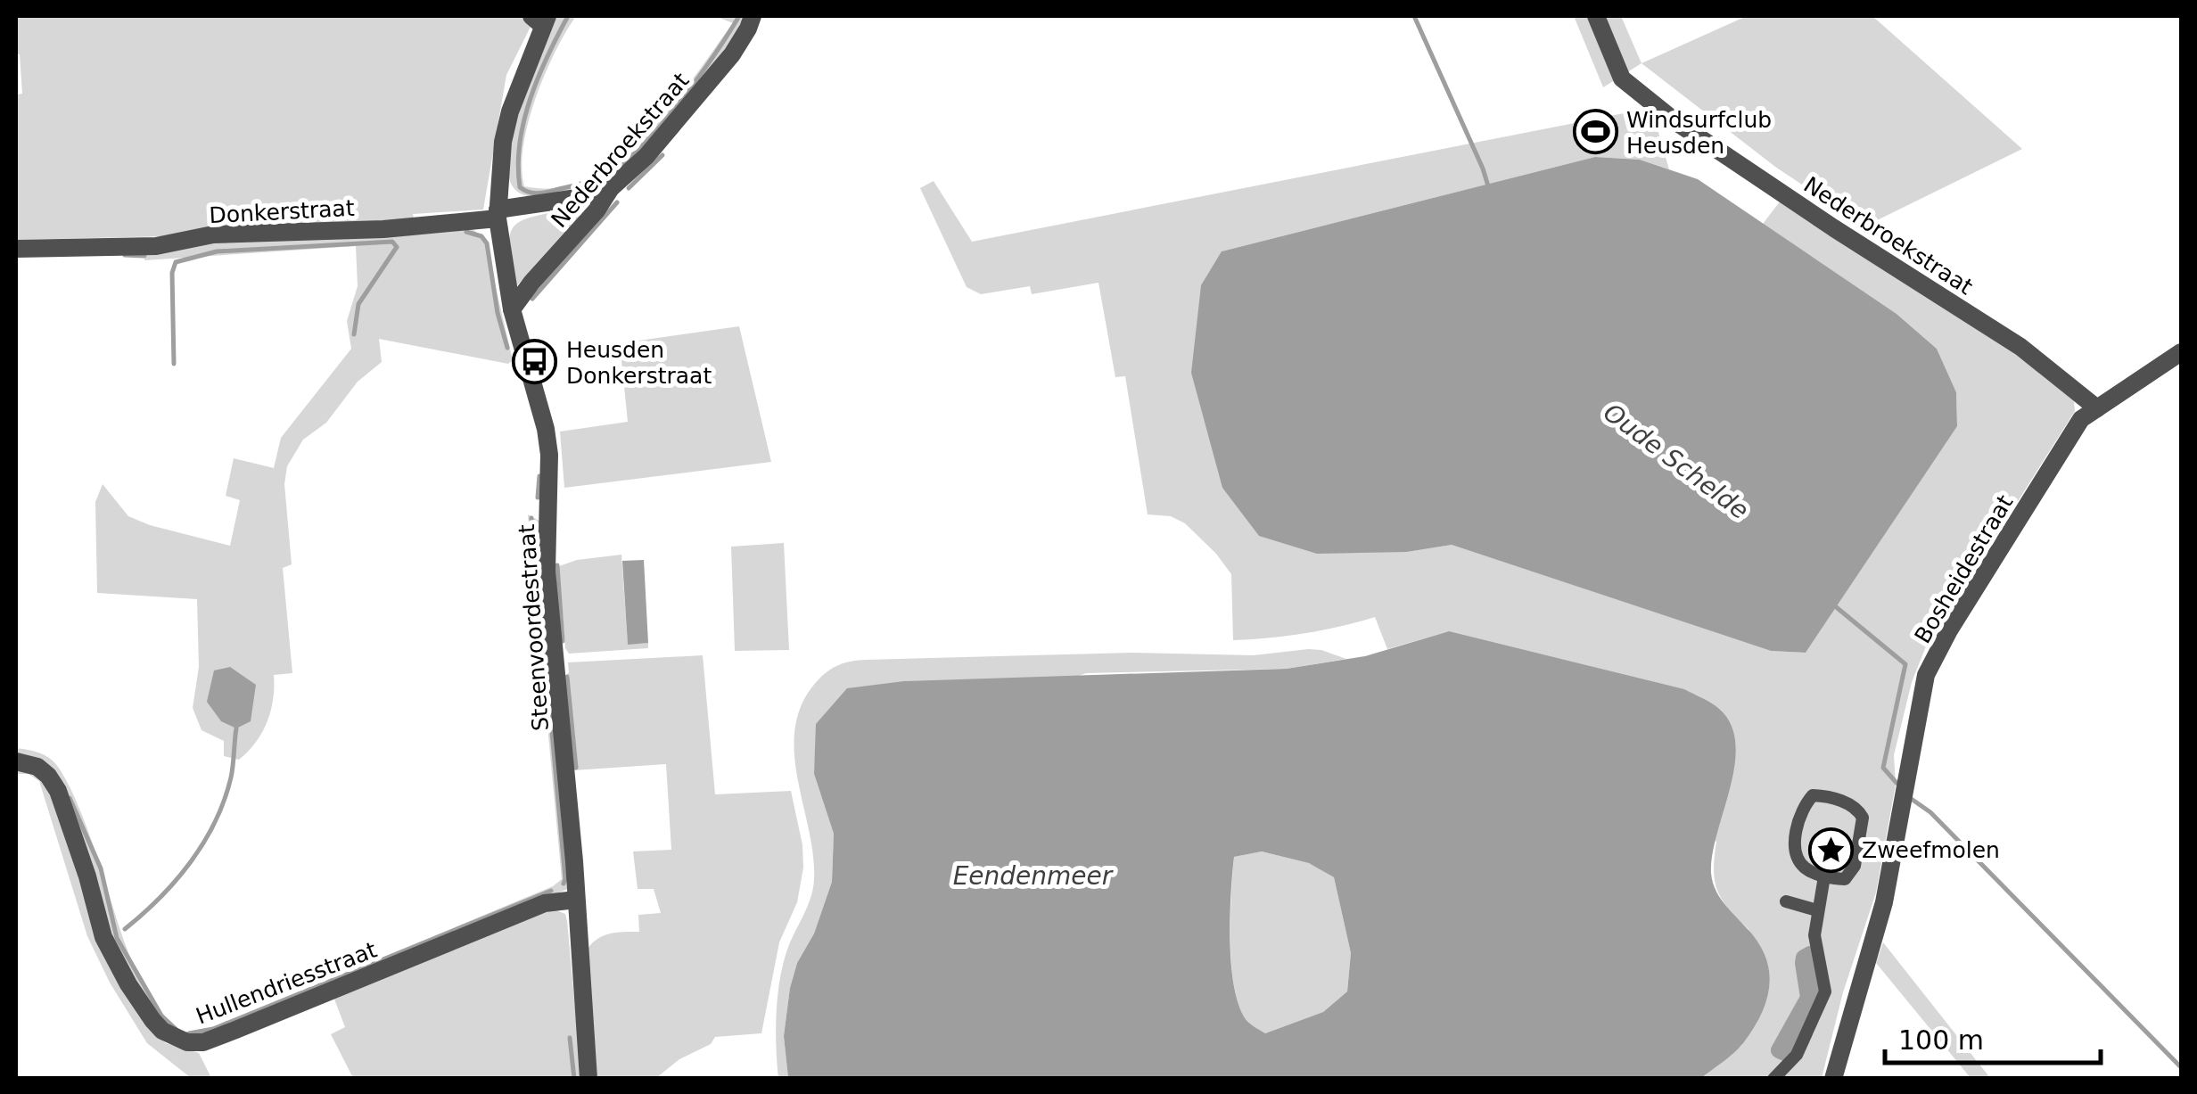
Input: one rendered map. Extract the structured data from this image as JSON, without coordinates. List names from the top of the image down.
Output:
{
  "streets": {
    "street": [
      "Nederbroekstraat",
      "Donkerstraat",
      "Bosheidestraat",
      "Steenvoordestraat",
      "Hullendriesstraat"
    ]
  },
  "crossings": [
    ["Nederbroekstraat", "Donkerstraat"],
    ["Nederbroekstraat", "Bosheidestraat"],
    ["Nederbroekstraat", "Steenvoordestraat"],
    ["Donkerstraat", "Steenvoordestraat"],
    ["Steenvoordestraat", "Hullendriesstraat"]
  ],
  "water": ["Oude Schelde", "Eendenmeer"],
  "places": {
    "sports": ["Windsurfclub Heusden"],
    "bus stop": ["Heusden Donkerstraat"],
    "place": ["Zweefmolen"]
  },
  "scale_bar": "100 m"
}
